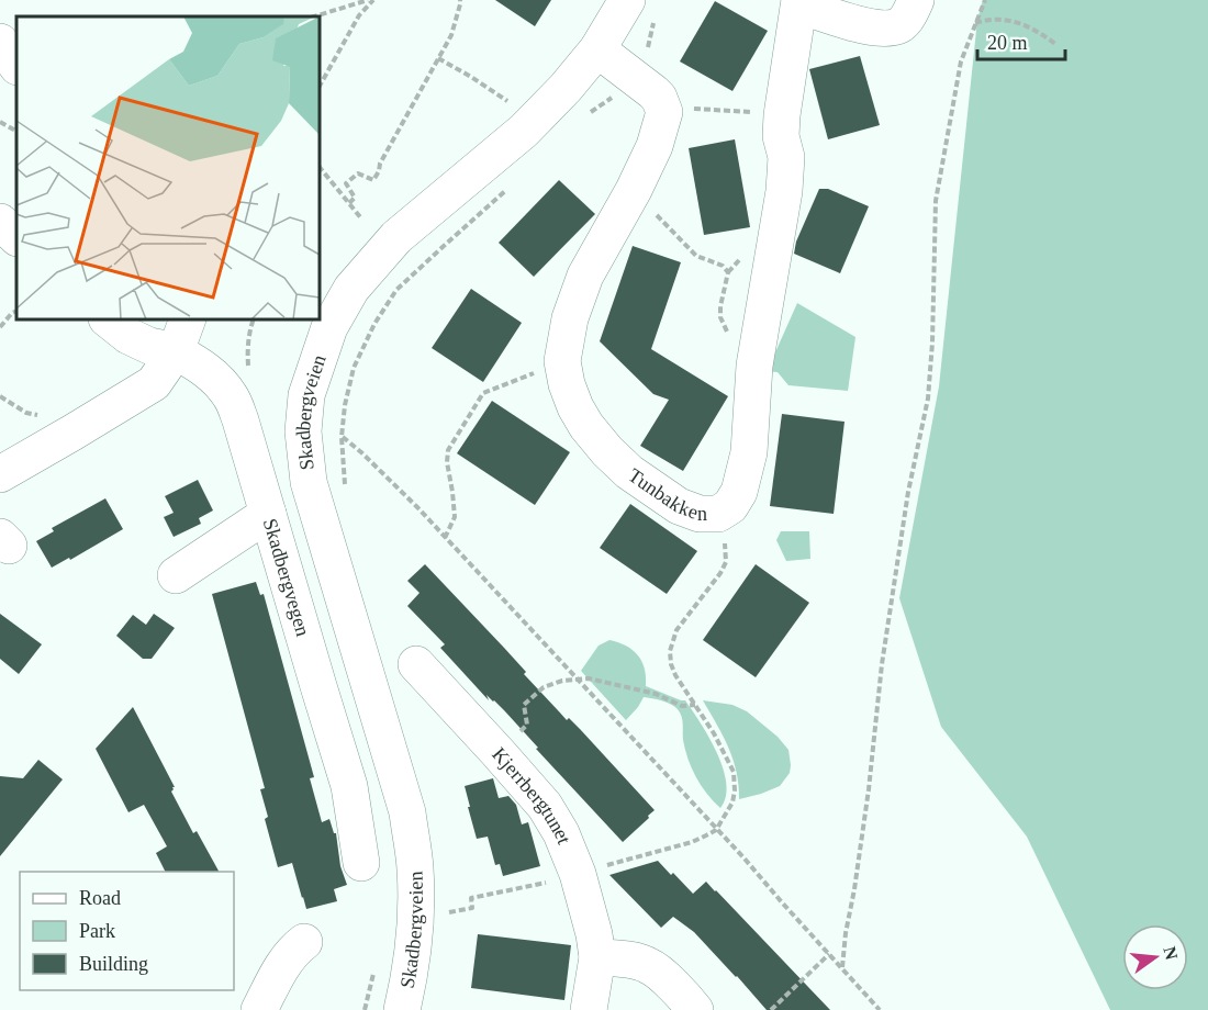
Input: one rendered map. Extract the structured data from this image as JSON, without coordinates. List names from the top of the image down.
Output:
{
  "streets": {
    "street": [
      "Skadbergveien",
      "Tunbakken",
      "Skadbergvegen",
      "Kjerrbergtunet"
    ]
  },
  "crossings": [
    ["Skadbergveien", "Tunbakken"]
  ],
  "legend": ["Road", "Park", "Building"],
  "scale_bar": "20 m",
  "north": "right"
}
